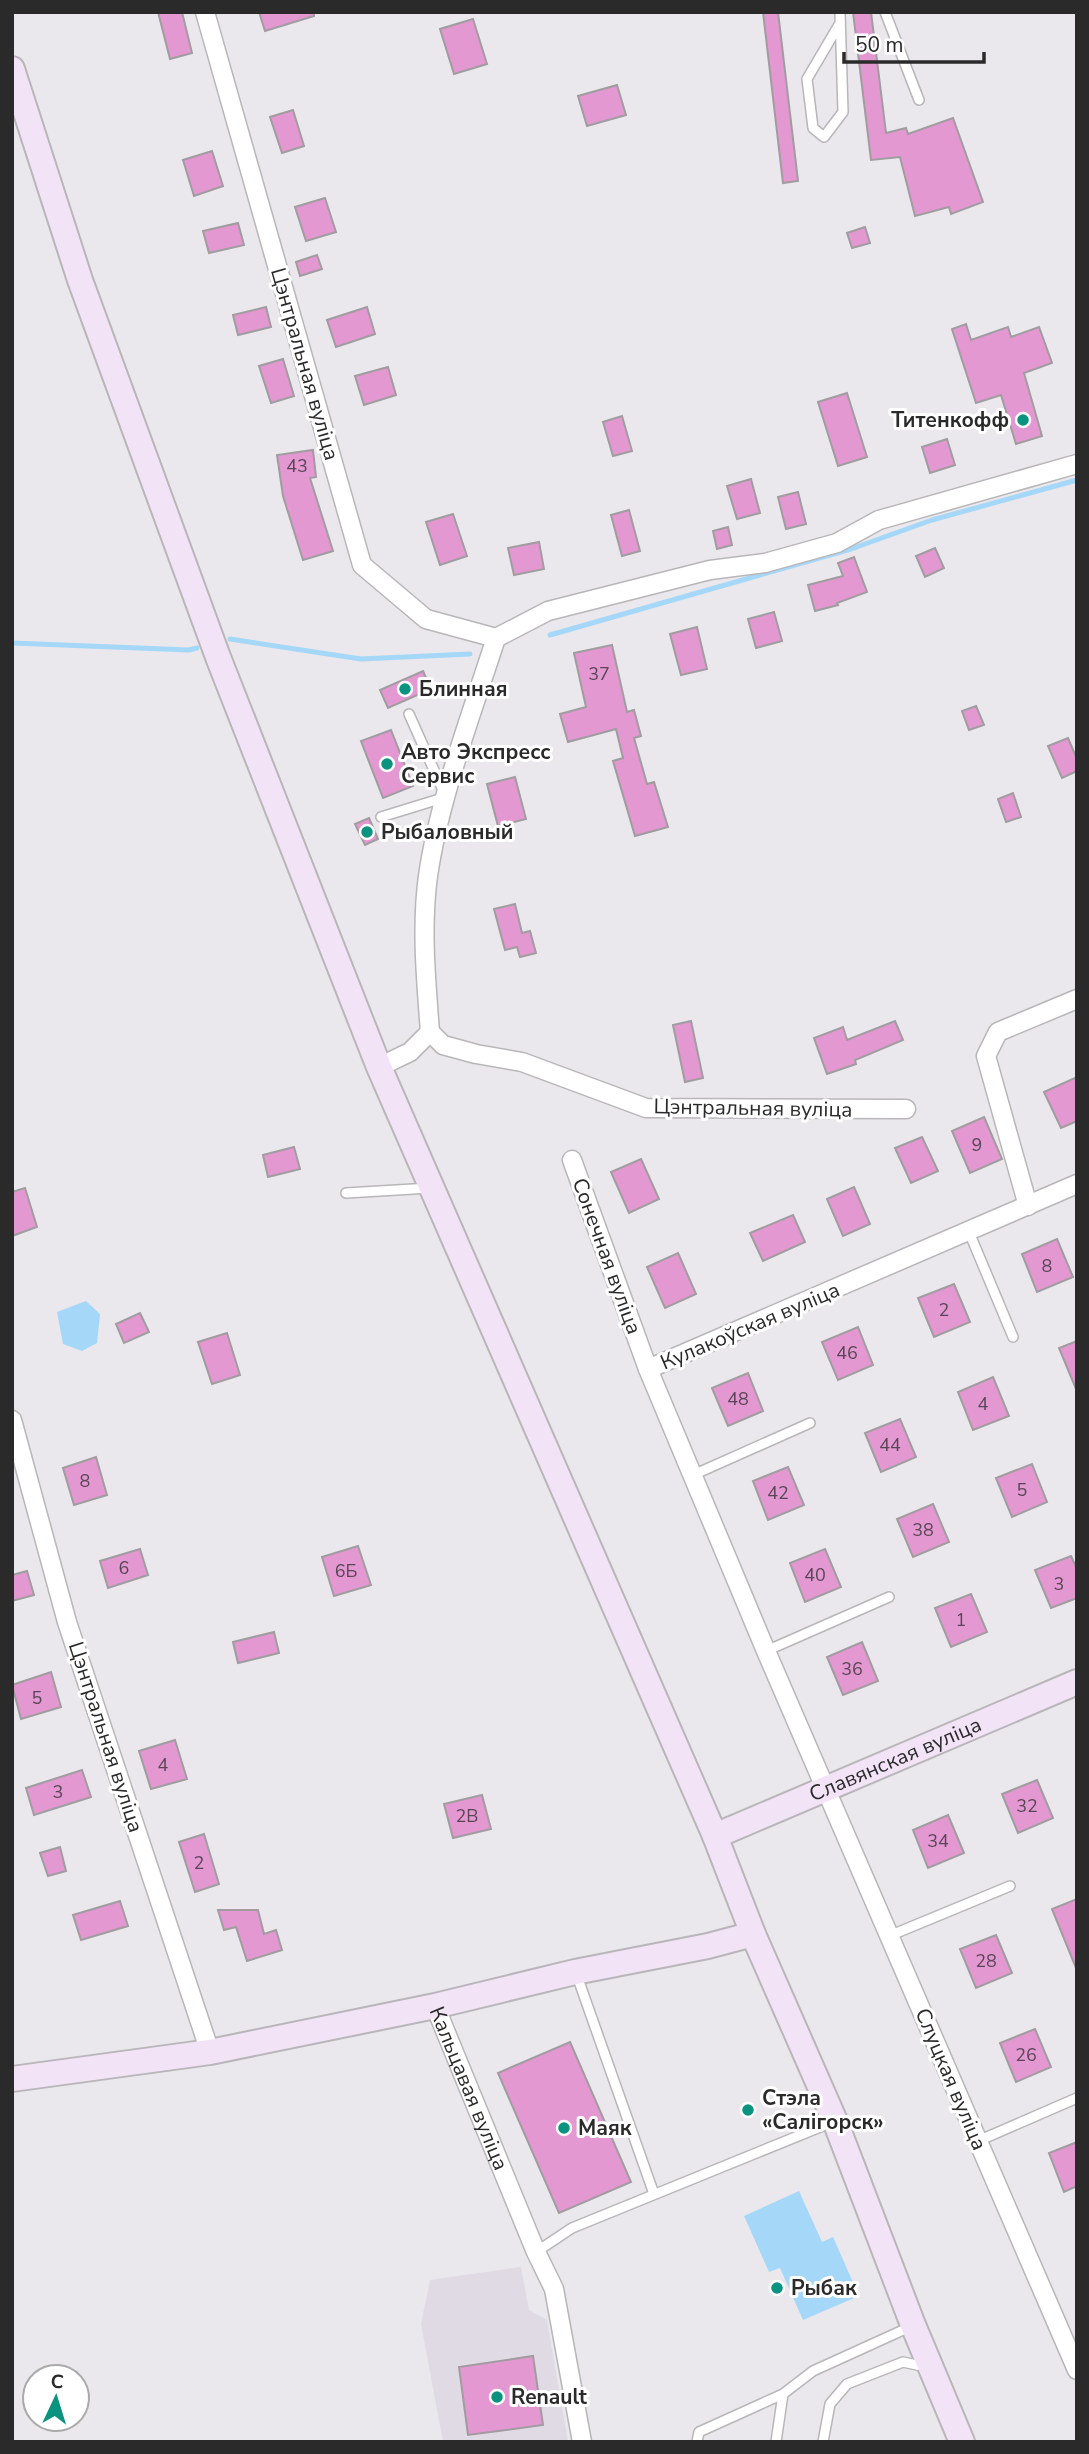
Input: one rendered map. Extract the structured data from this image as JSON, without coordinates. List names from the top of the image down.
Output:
{
  "streets": {
    "main road": ["Славянская вуліца", "Кальцавая вуліца"],
    "street": [
      "Цэнтральная вуліца",
      "Сонечная вуліца",
      "Кулакоўская вуліца",
      "Слуцкая вуліца"
    ]
  },
  "crossings": [
    ["Сонечная вуліца", "Кулакоўская вуліца"],
    ["Кулакоўская вуліца", "Славянская вуліца"],
    ["Кулакоўская вуліца", "Слуцкая вуліца"],
    ["Славянская вуліца", "Слуцкая вуліца"]
  ],
  "places": [
    "Титенкофф",
    "Блинная",
    "Авто Экспресс Сервис",
    "Рыбаловный",
    "Стэла «Салігорск»",
    "Маяк",
    "Рыбак",
    "Renault"
  ],
  "house_numbers": [
    "43",
    "37",
    "9",
    "8",
    "2",
    "46",
    "48",
    "4",
    "44",
    "8",
    "5",
    "42",
    "38",
    "6",
    "6Б",
    "40",
    "3",
    "1",
    "36",
    "5",
    "4",
    "3",
    "32",
    "2В",
    "34",
    "2",
    "28",
    "26"
  ],
  "scale_bar": "50 m",
  "north": "top"
}
